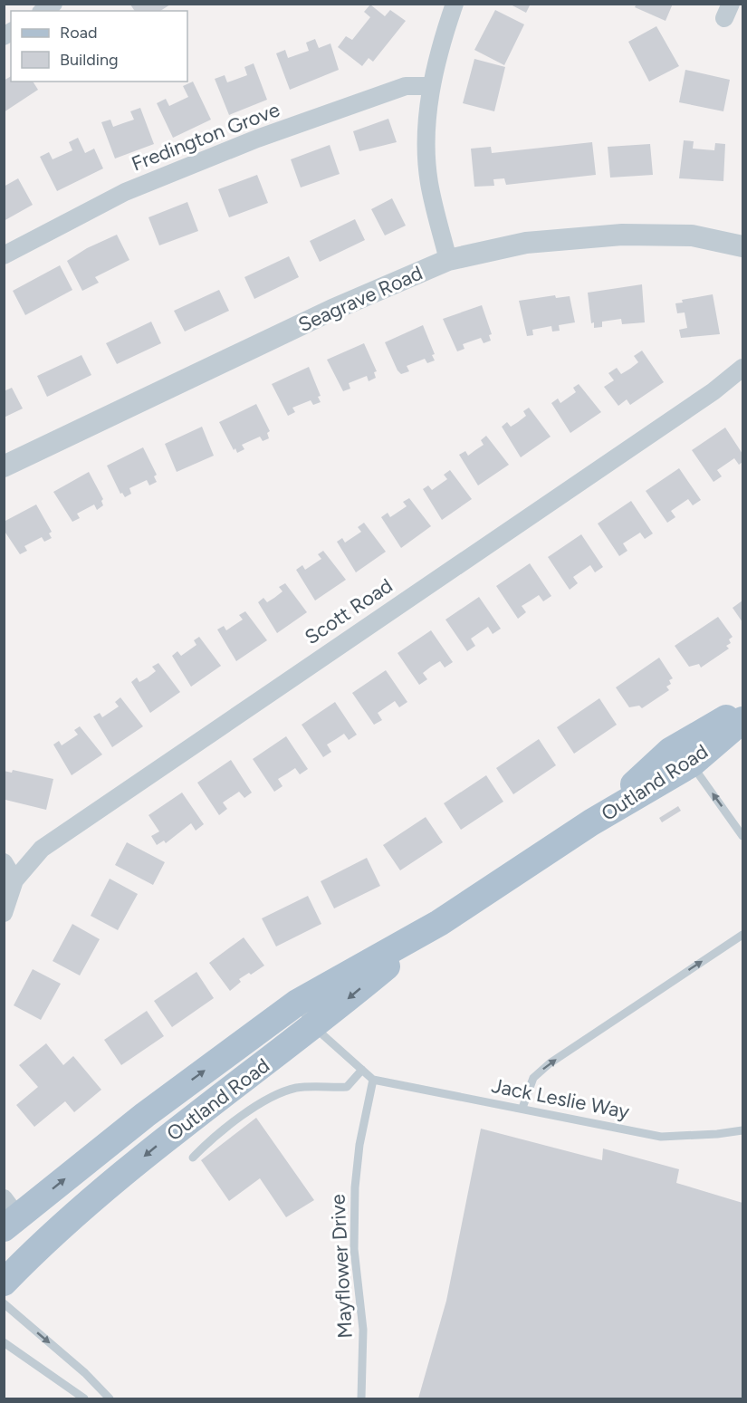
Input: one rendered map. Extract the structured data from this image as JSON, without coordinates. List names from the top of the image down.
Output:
{
  "streets": {
    "main road": ["Outland Road"],
    "street": ["Fredington Grove", "Seagrave Road", "Scott Road"],
    "lane": ["Jack Leslie Way", "Mayflower Drive"]
  },
  "crossings": [
    ["Jack Leslie Way", "Mayflower Drive"]
  ],
  "legend": ["Road", "Building"]
}
